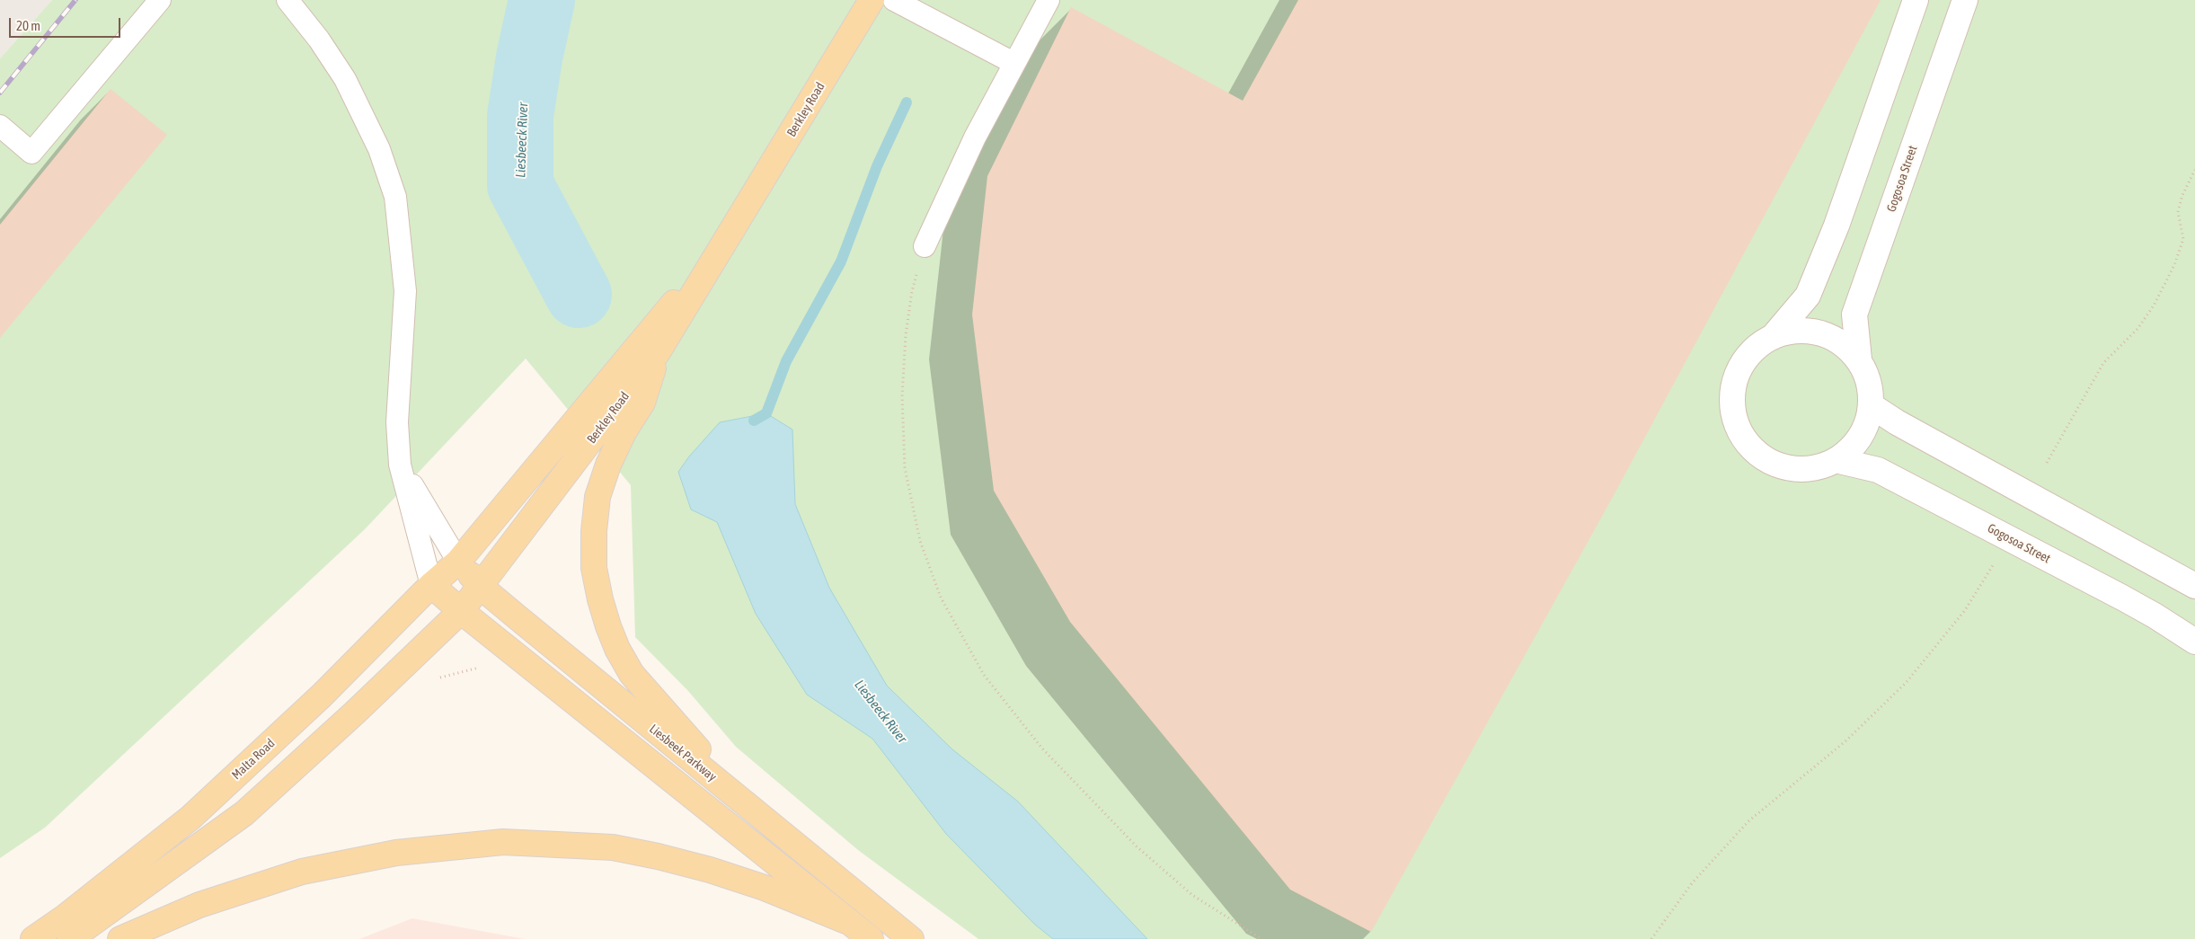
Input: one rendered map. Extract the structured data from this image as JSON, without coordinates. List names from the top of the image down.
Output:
{
  "streets": {
    "main road": ["Berkley Road", "Liesbeek Parkway", "Malta Road"],
    "street": ["Gogosoa Street"]
  },
  "crossings": [
    ["Berkley Road", "Liesbeek Parkway"],
    ["Berkley Road", "Malta Road"],
    ["Liesbeek Parkway", "Malta Road"]
  ],
  "water": ["Liesbeeck River"],
  "scale_bar": "20 m"
}
